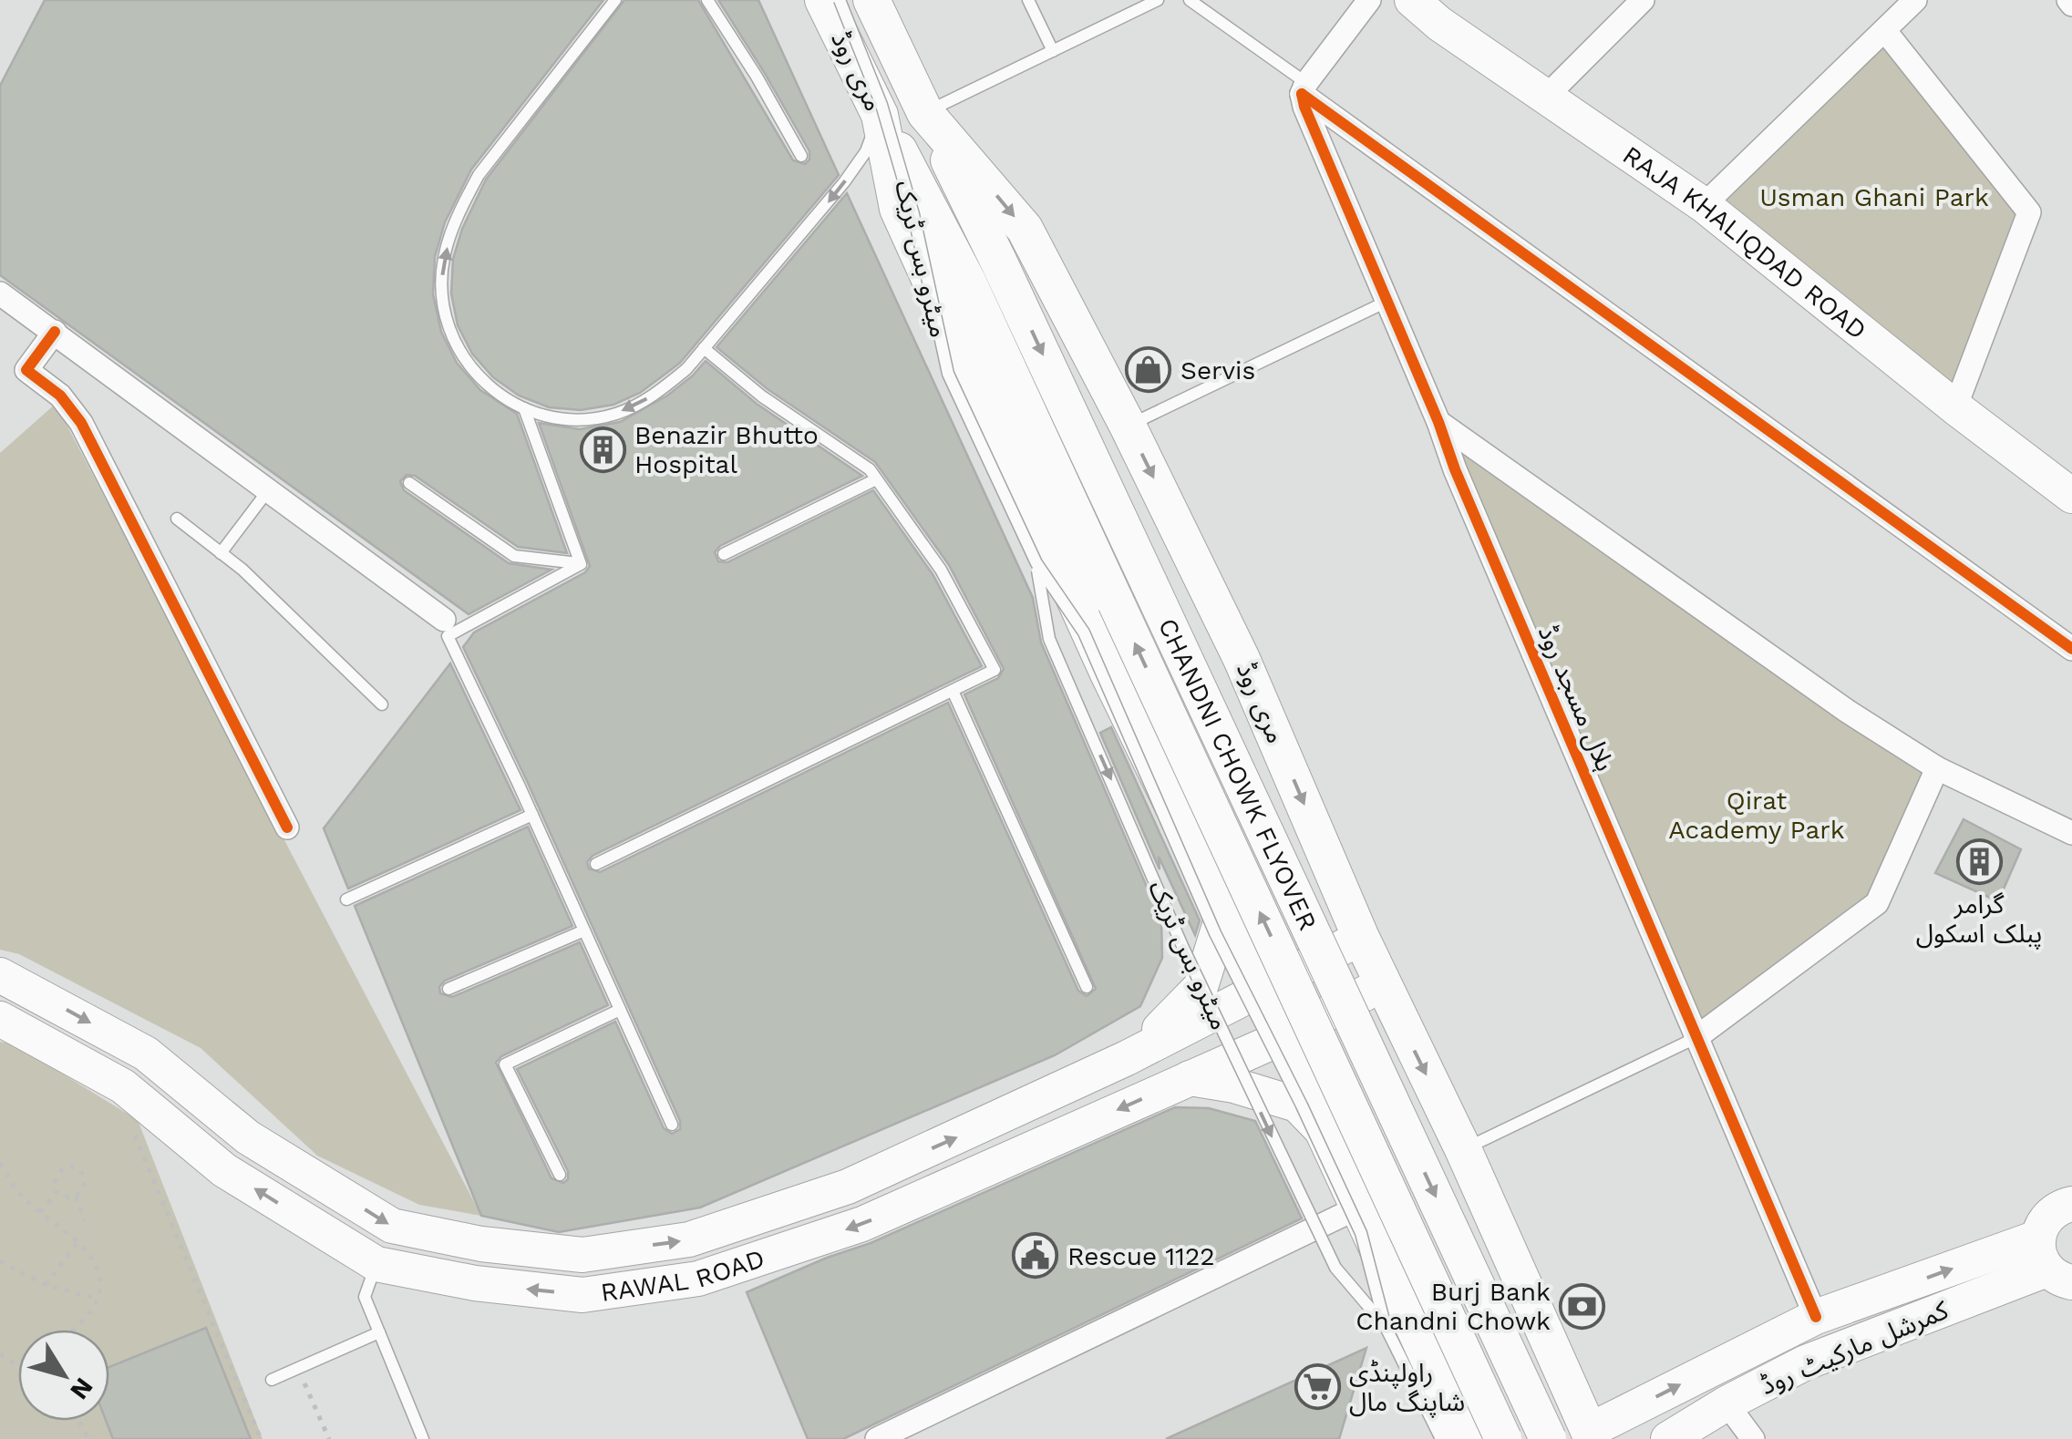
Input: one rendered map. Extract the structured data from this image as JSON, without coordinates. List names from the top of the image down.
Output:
{
  "streets": {
    "main road": [
      "مری روڈ",
      "RAJA KHALIQDAD ROAD",
      "CHANDNI CHOWK FLYOVER",
      "RAWAL ROAD",
      "کمرشل مارکیٹ روڈ"
    ],
    "street": ["ہلال مسجد روڈ"],
    "lane": ["میٹرو بس ٹریک"]
  },
  "crossings": [
    ["مری روڈ", "CHANDNI CHOWK FLYOVER"],
    ["مری روڈ", "RAWAL ROAD"],
    ["مری روڈ", "کمرشل مارکیٹ روڈ"],
    ["ہلال مسجد روڈ", "کمرشل مارکیٹ روڈ"]
  ],
  "parks": ["Usman Ghani Park", "Qirat Academy Park"],
  "places": {
    "shop": ["Servis"],
    "building": ["Benazir Bhutto Hospital", "گرامر پبلک اسکول"],
    "public building": ["Rescue 1122"],
    "bank": ["Burj Bank Chandni Chowk"],
    "supermarket": ["راولپنڈی شاپنگ مال"]
  },
  "north": "bottom right"
}
